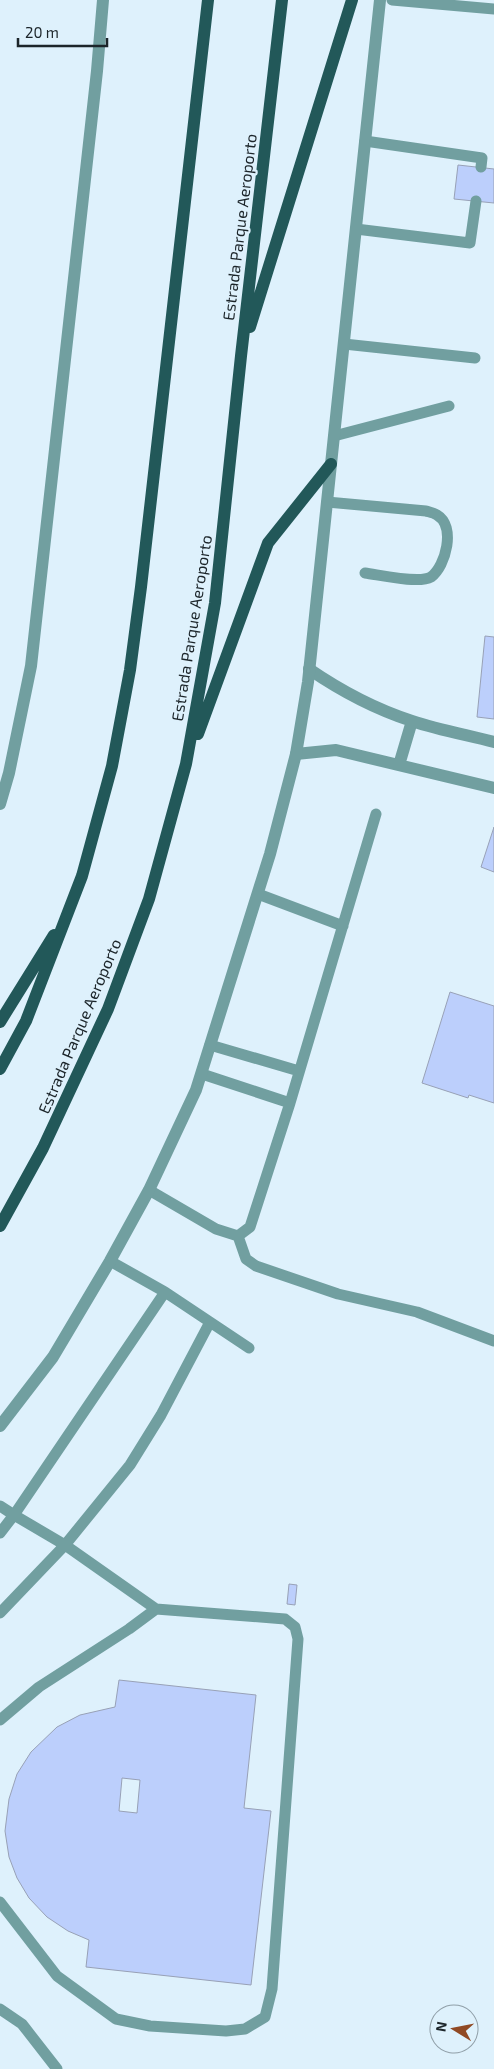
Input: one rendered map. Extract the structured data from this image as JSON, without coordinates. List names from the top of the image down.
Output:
{
  "streets": {
    "main road": ["Estrada Parque Aeroporto"]
  },
  "scale_bar": "20 m",
  "north": "left"
}
